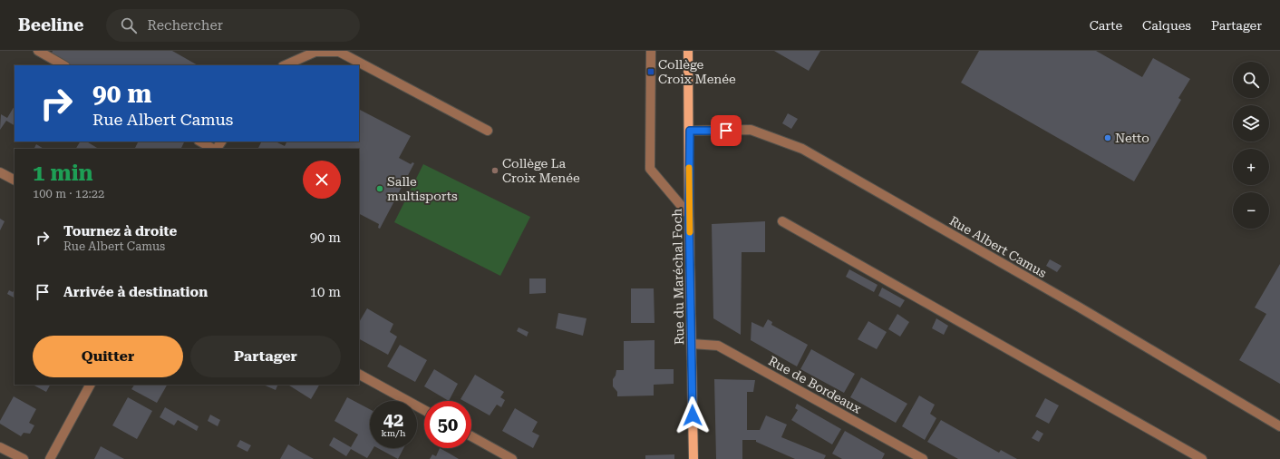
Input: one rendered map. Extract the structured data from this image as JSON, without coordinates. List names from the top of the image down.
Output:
{
  "streets": {
    "main road": ["Rue du Maréchal Foch"],
    "street": ["Rue Albert Camus", "Rue de Bordeaux"]
  },
  "crossings": [
    ["Rue Albert Camus", "Rue du Maréchal Foch"],
    ["Rue du Maréchal Foch", "Rue de Bordeaux"]
  ],
  "places": {
    "transit": ["Collège Croix Menée"],
    "other": ["Netto", "Collège La Croix Menée", "Salle multisports"]
  },
  "page": {
    "header": "Beeline",
    "search": "Rechercher",
    "nav": ["Carte", "Calques", "Partager"],
    "map_buttons": ["+", "−"],
    "turn": ["90 m", "Rue Albert Camus"],
    "heading": ["1 min", "100 m · 12:22"],
    "list": [
      {
        "name": "Tournez à droite",
        "note": "Rue Albert Camus",
        "value": "90 m"
      },
      {
        "name": "Arrivée à destination",
        "value": "10 m"
      }
    ],
    "buttons": ["Quitter", "Partager"],
    "speed": "42 km/h",
    "limit": "50"
  }
}
